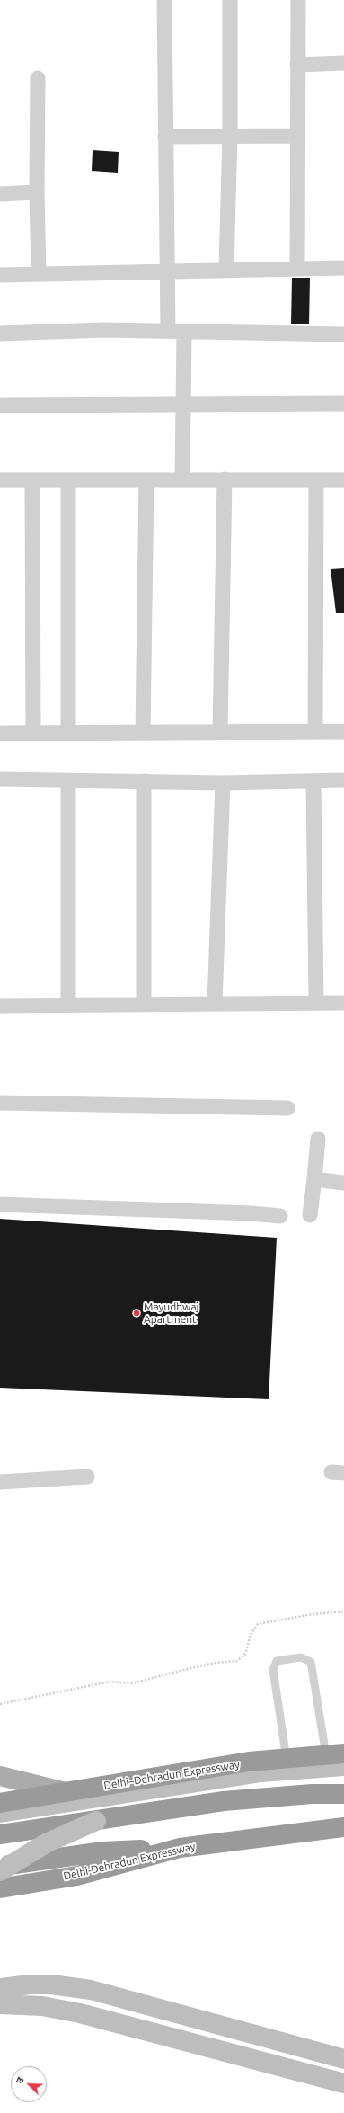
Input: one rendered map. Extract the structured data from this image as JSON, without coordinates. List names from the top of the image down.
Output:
{
  "streets": {
    "highway": ["Delhi–Dehradun Expressway", "Delhi-Dehradun Expressway"]
  },
  "places": ["Mayudhwaj Apartment"],
  "north": "top left"
}
